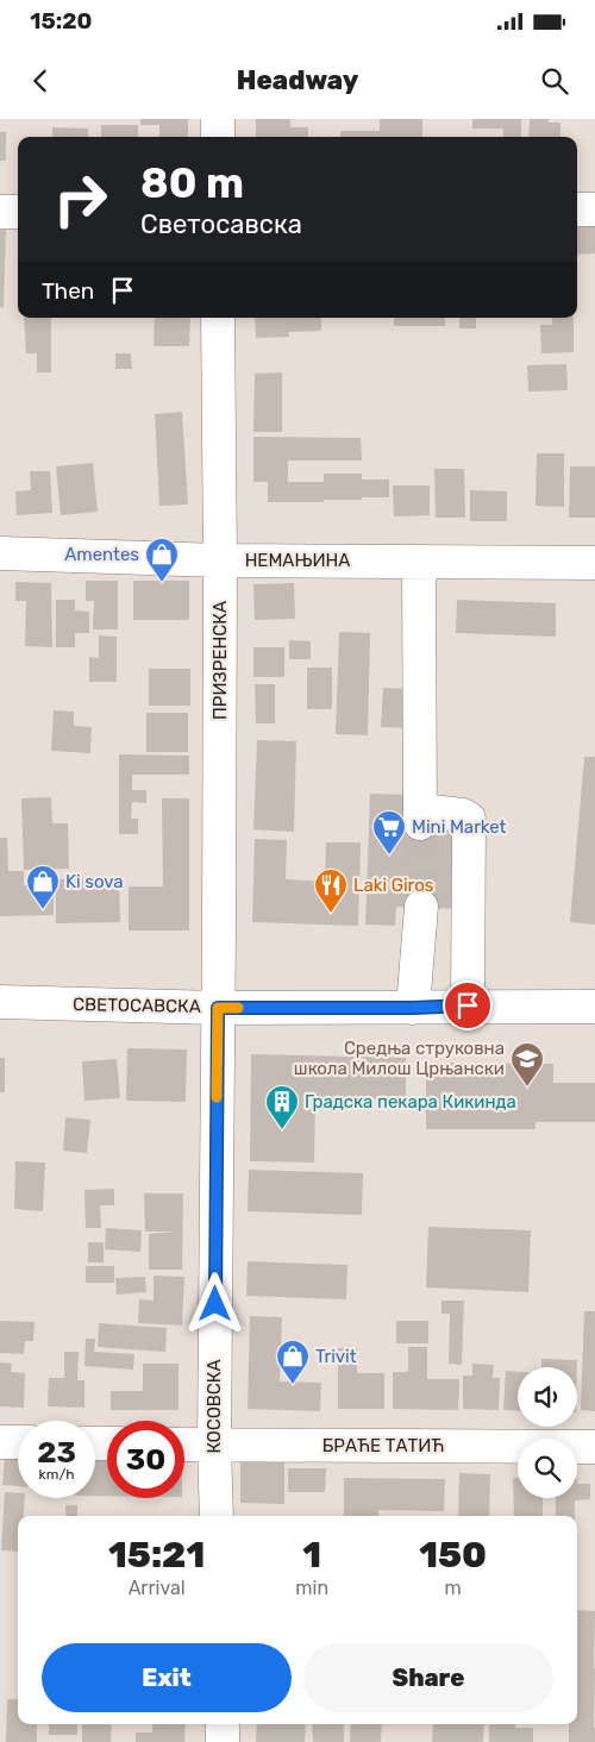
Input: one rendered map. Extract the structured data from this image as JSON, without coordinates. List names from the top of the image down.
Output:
{
  "streets": {
    "street": [
      "НЕМАЊИНА",
      "ПРИЗРЕНСКА",
      "СВЕТОСАВСКА",
      "КОСОВСКА",
      "БРАЋЕ ТАТИЋ"
    ]
  },
  "crossings": [
    ["НЕМАЊИНА", "ПРИЗРЕНСКА"],
    ["ПРИЗРЕНСКА", "СВЕТОСАВСКА"],
    ["ПРИЗРЕНСКА", "КОСОВСКА"],
    ["СВЕТОСАВСКА", "КОСОВСКА"],
    ["КОСОВСКА", "БРАЋЕ ТАТИЋ"]
  ],
  "places": {
    "shop": ["Amentes", "Ki sova", "Trivit"],
    "supermarket": ["Mini Market"],
    "restaurant": ["Laki Giros"],
    "school or university": ["Средња струковна школа Милош Црњански"],
    "building": ["Градска пекара Кикинда"]
  },
  "page": {
    "status": "15:20",
    "header": "Headway",
    "turn": ["80 m", "Светосавска"],
    "then": "Then",
    "speed": "23 km/h",
    "limit": "30",
    "eta": [
      "15:21",
      "Arrival",
      "1",
      "min",
      "150",
      "m"
    ],
    "buttons": ["Exit", "Share"]
  }
}
